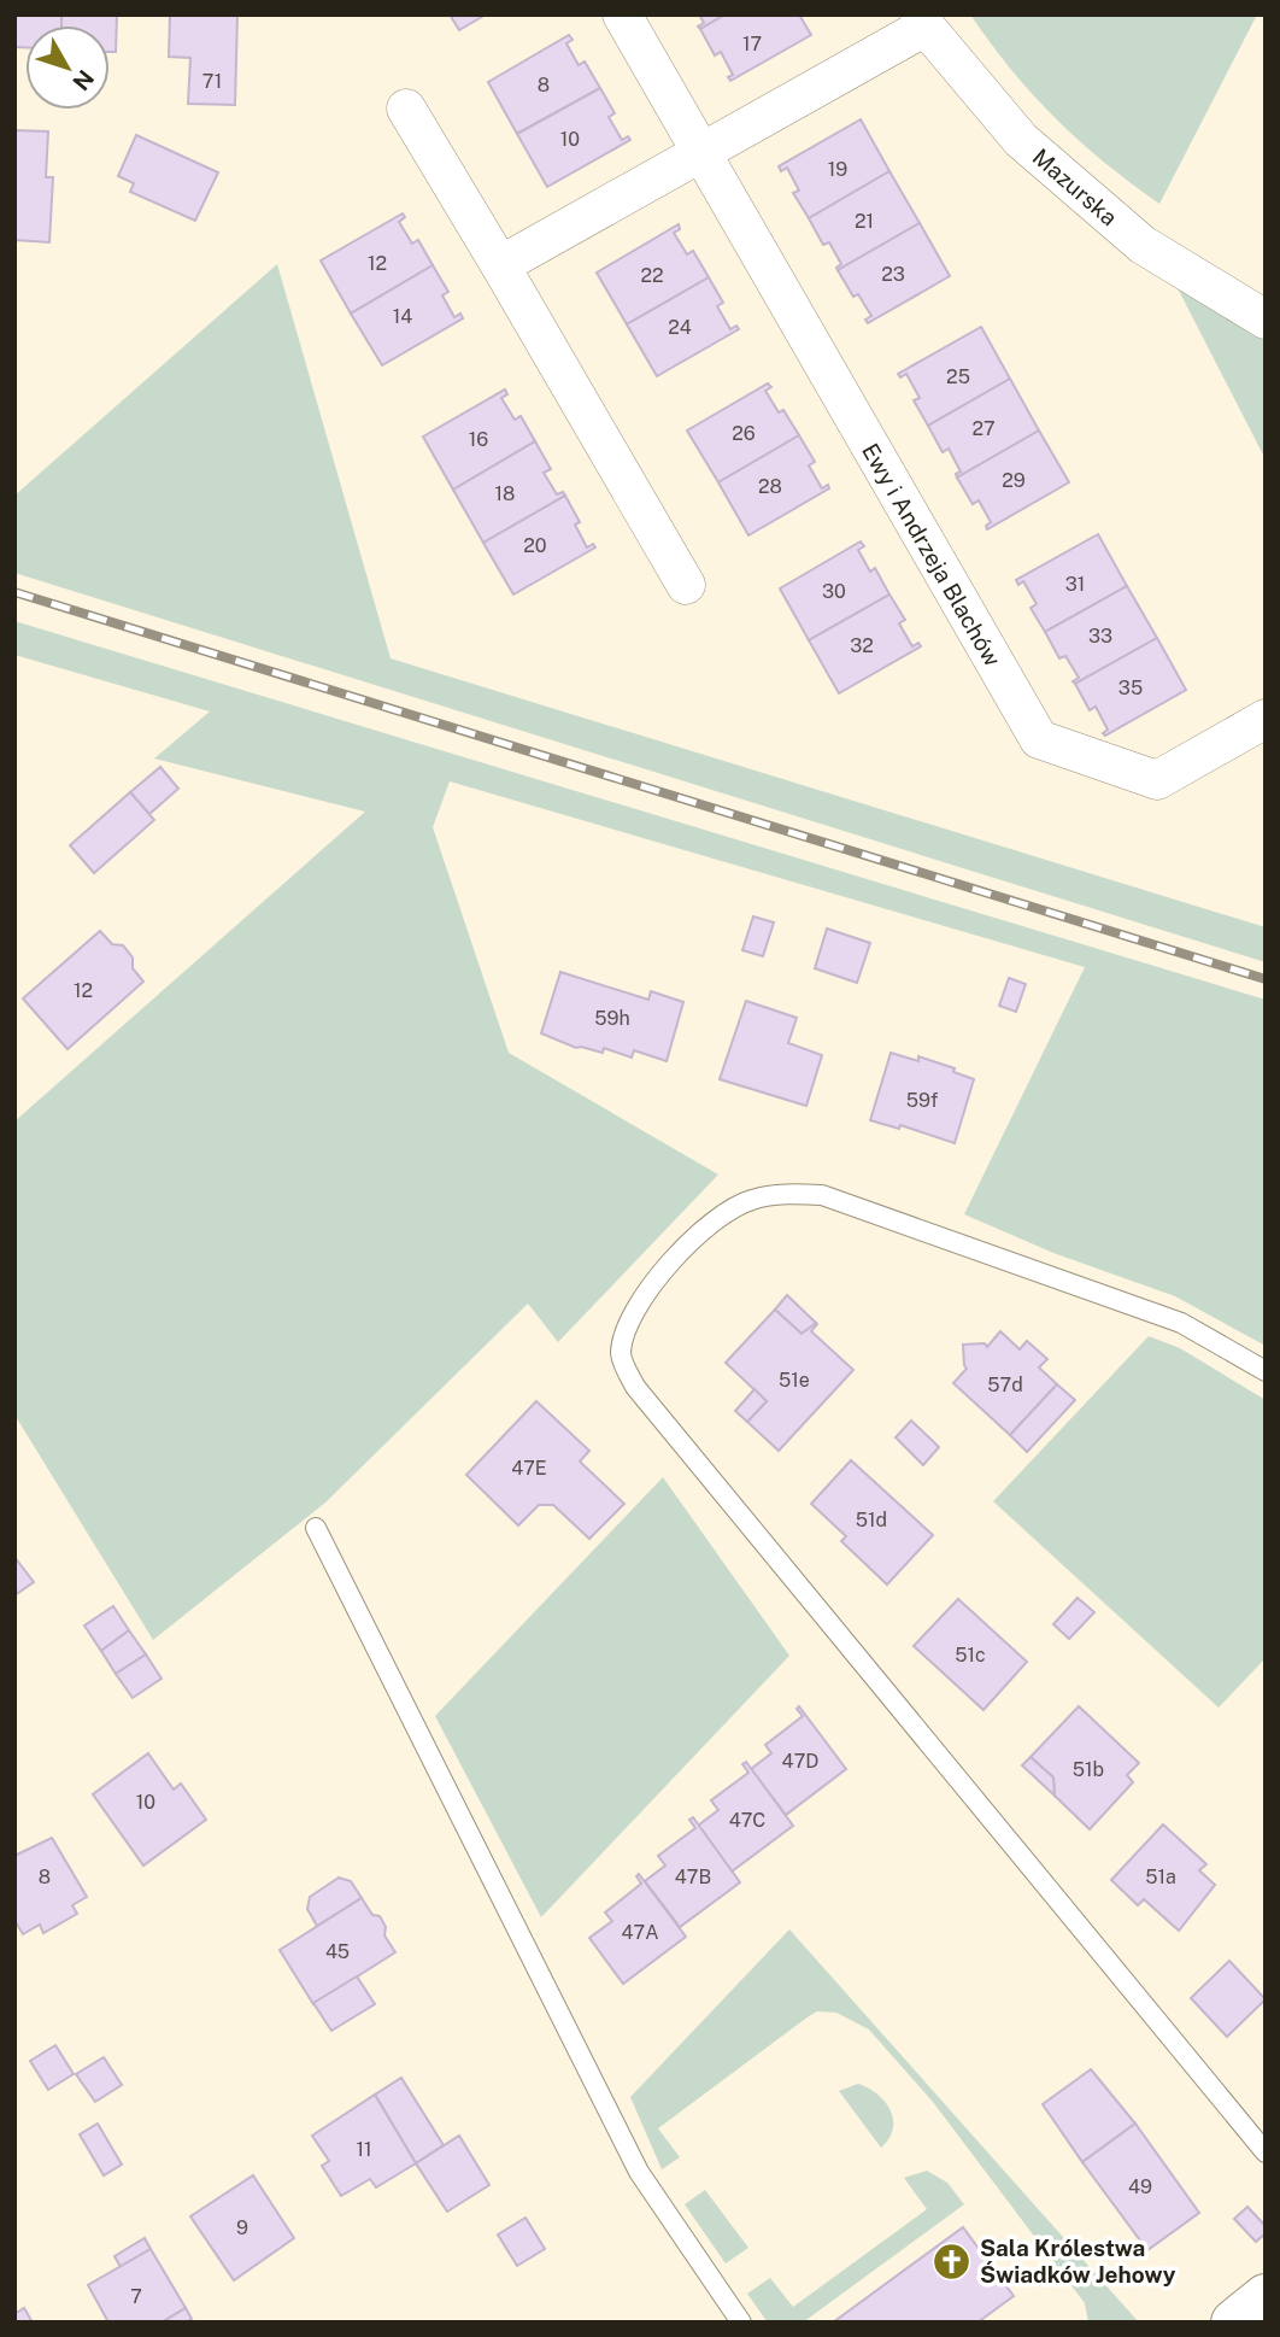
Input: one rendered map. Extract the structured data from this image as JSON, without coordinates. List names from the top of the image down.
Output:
{
  "streets": {
    "street": ["Mazurska", "Ewy i Andrzeja Blachów"]
  },
  "places": {
    "church": ["Sala Królestwa Świadków Jehowy"]
  },
  "house_numbers": [
    "17",
    "71",
    "8",
    "10",
    "19",
    "21",
    "12",
    "23",
    "22",
    "14",
    "24",
    "25",
    "27",
    "26",
    "16",
    "29",
    "28",
    "18",
    "20",
    "31",
    "30",
    "33",
    "32",
    "35",
    "12",
    "59h",
    "59f",
    "51e",
    "57d",
    "47E",
    "51d",
    "51c",
    "47D",
    "51b",
    "10",
    "47C",
    "8",
    "47B",
    "51a",
    "47A",
    "45",
    "11",
    "49",
    "9",
    "7"
  ],
  "north": "bottom right"
}
